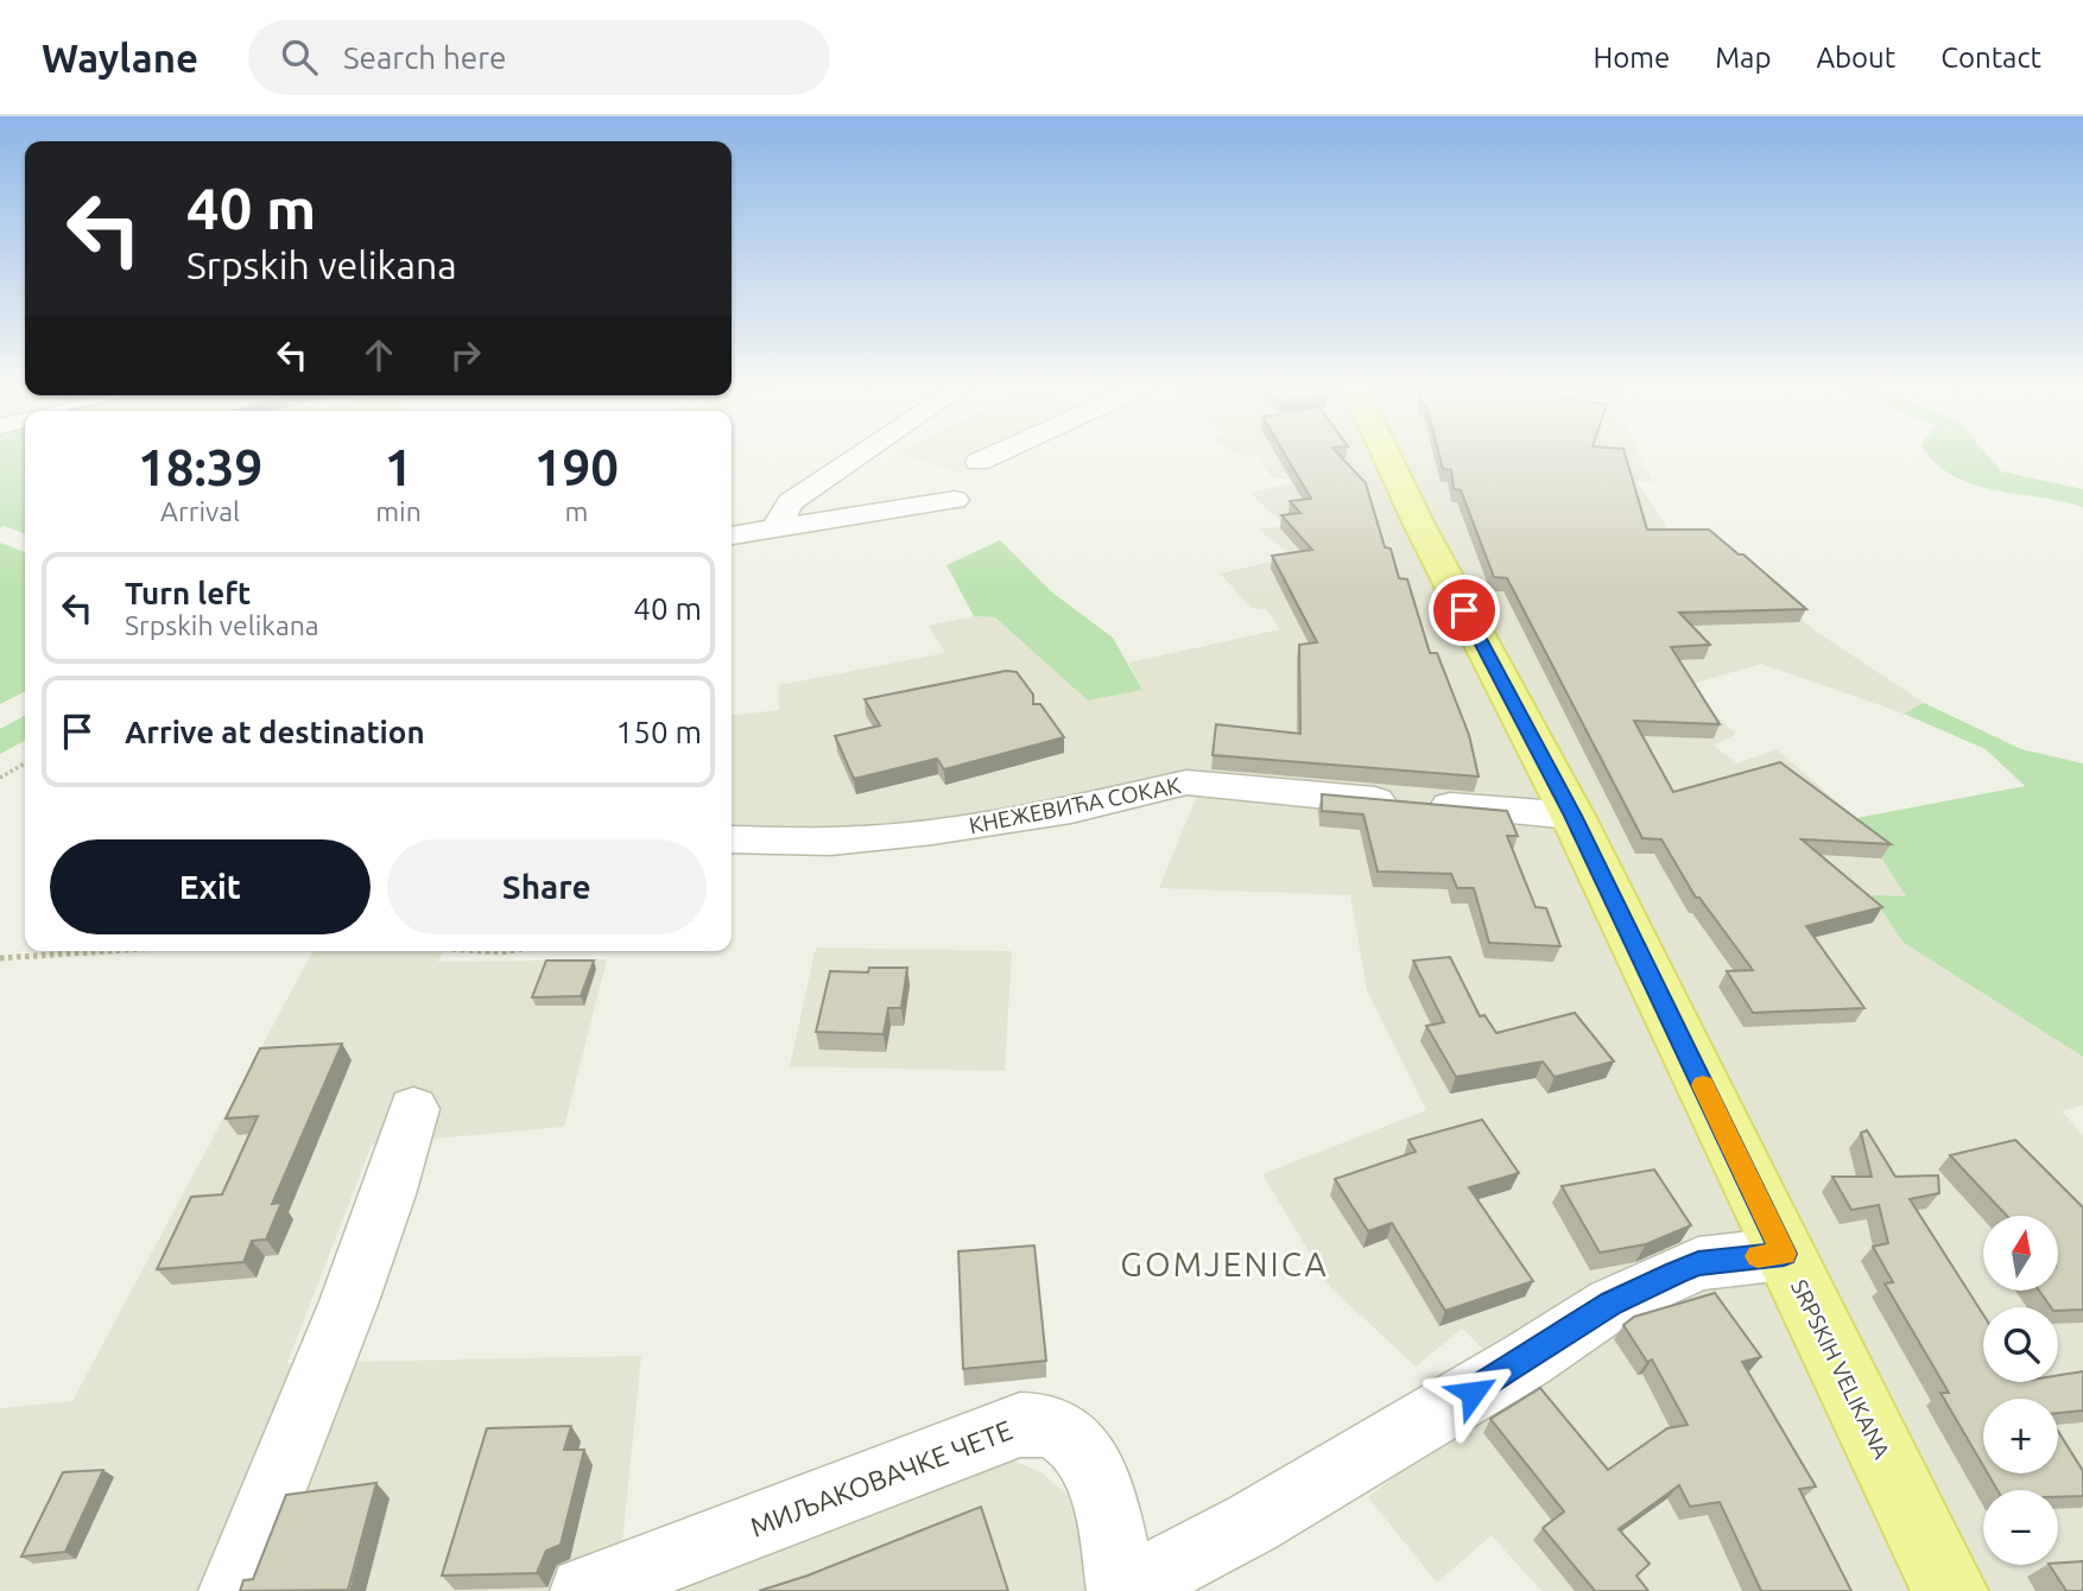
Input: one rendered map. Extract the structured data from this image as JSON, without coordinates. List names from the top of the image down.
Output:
{
  "streets": {
    "main road": ["SRPSKIH VELIKANA"],
    "street": ["КНЕЖЕВИЋА СОКАК", "МИЉАКОВАЧКЕ ЧЕТЕ"]
  },
  "crossings": [
    ["КНЕЖЕВИЋА СОКАК", "SRPSKIH VELIKANA"],
    ["SRPSKIH VELIKANA", "МИЉАКОВАЧКЕ ЧЕТЕ"]
  ],
  "districts": ["GOMJENICA"],
  "north": "top",
  "page": {
    "header": "Waylane",
    "search": "Search here",
    "nav": [
      "Home",
      "Map",
      "About",
      "Contact"
    ],
    "turn": ["40 m", "Srpskih velikana"],
    "eta": [
      "18:39",
      "Arrival",
      "1",
      "min",
      "190",
      "m"
    ],
    "list": [
      {
        "name": "Turn left",
        "note": "Srpskih velikana",
        "value": "40 m"
      },
      {
        "name": "Arrive at destination",
        "value": "150 m"
      }
    ],
    "buttons": ["Exit", "Share"],
    "map_buttons": ["+", "−"]
  }
}
